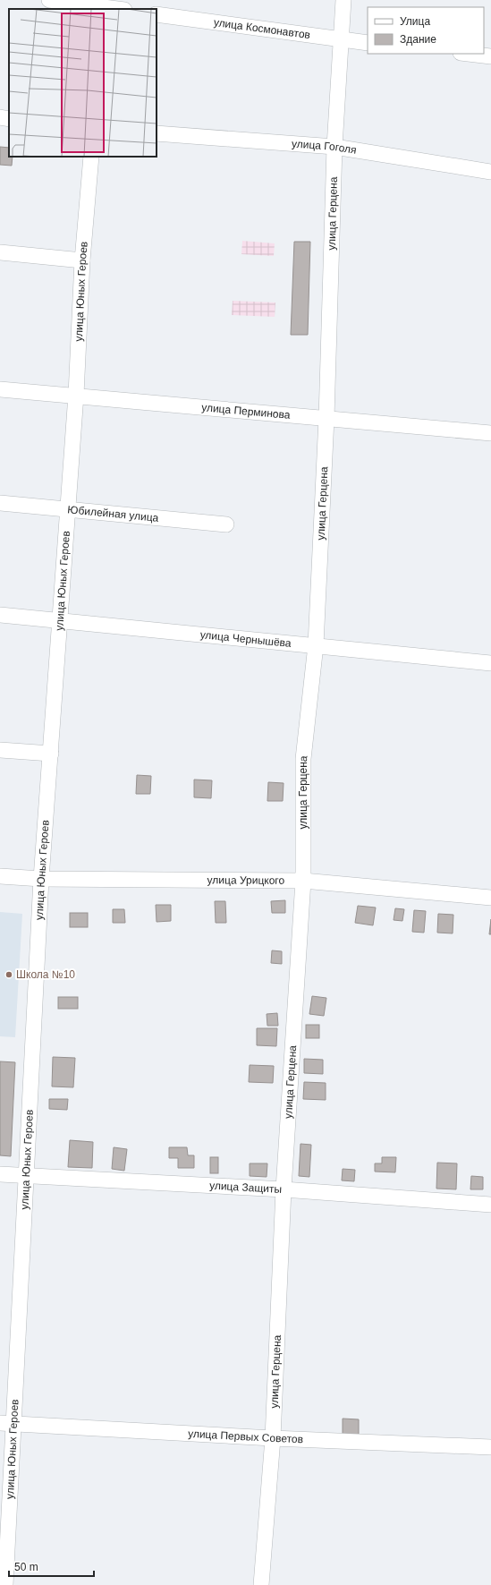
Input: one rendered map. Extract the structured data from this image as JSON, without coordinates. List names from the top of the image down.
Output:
{
  "streets": {
    "street": [
      "улица Космонавтов",
      "улица Гоголя",
      "улица Герцена",
      "улица Юных Героев",
      "улица Перминова",
      "Юбилейная улица",
      "улица Чернышёва",
      "улица Урицкого",
      "улица Защиты",
      "улица Первых Советов"
    ]
  },
  "crossings": [
    ["улица Космонавтов", "улица Герцена"],
    ["улица Гоголя", "улица Герцена"],
    ["улица Герцена", "улица Перминова"],
    ["улица Герцена", "улица Чернышёва"],
    ["улица Герцена", "улица Урицкого"],
    ["улица Герцена", "улица Защиты"],
    ["улица Герцена", "улица Первых Советов"],
    ["улица Юных Героев", "улица Перминова"],
    ["улица Юных Героев", "Юбилейная улица"],
    ["улица Юных Героев", "улица Чернышёва"],
    ["улица Юных Героев", "улица Урицкого"],
    ["улица Юных Героев", "улица Защиты"],
    ["улица Юных Героев", "улица Первых Советов"]
  ],
  "places": ["Школа №10"],
  "legend": ["Улица", "Здание"],
  "scale_bar": "50 m"
}
